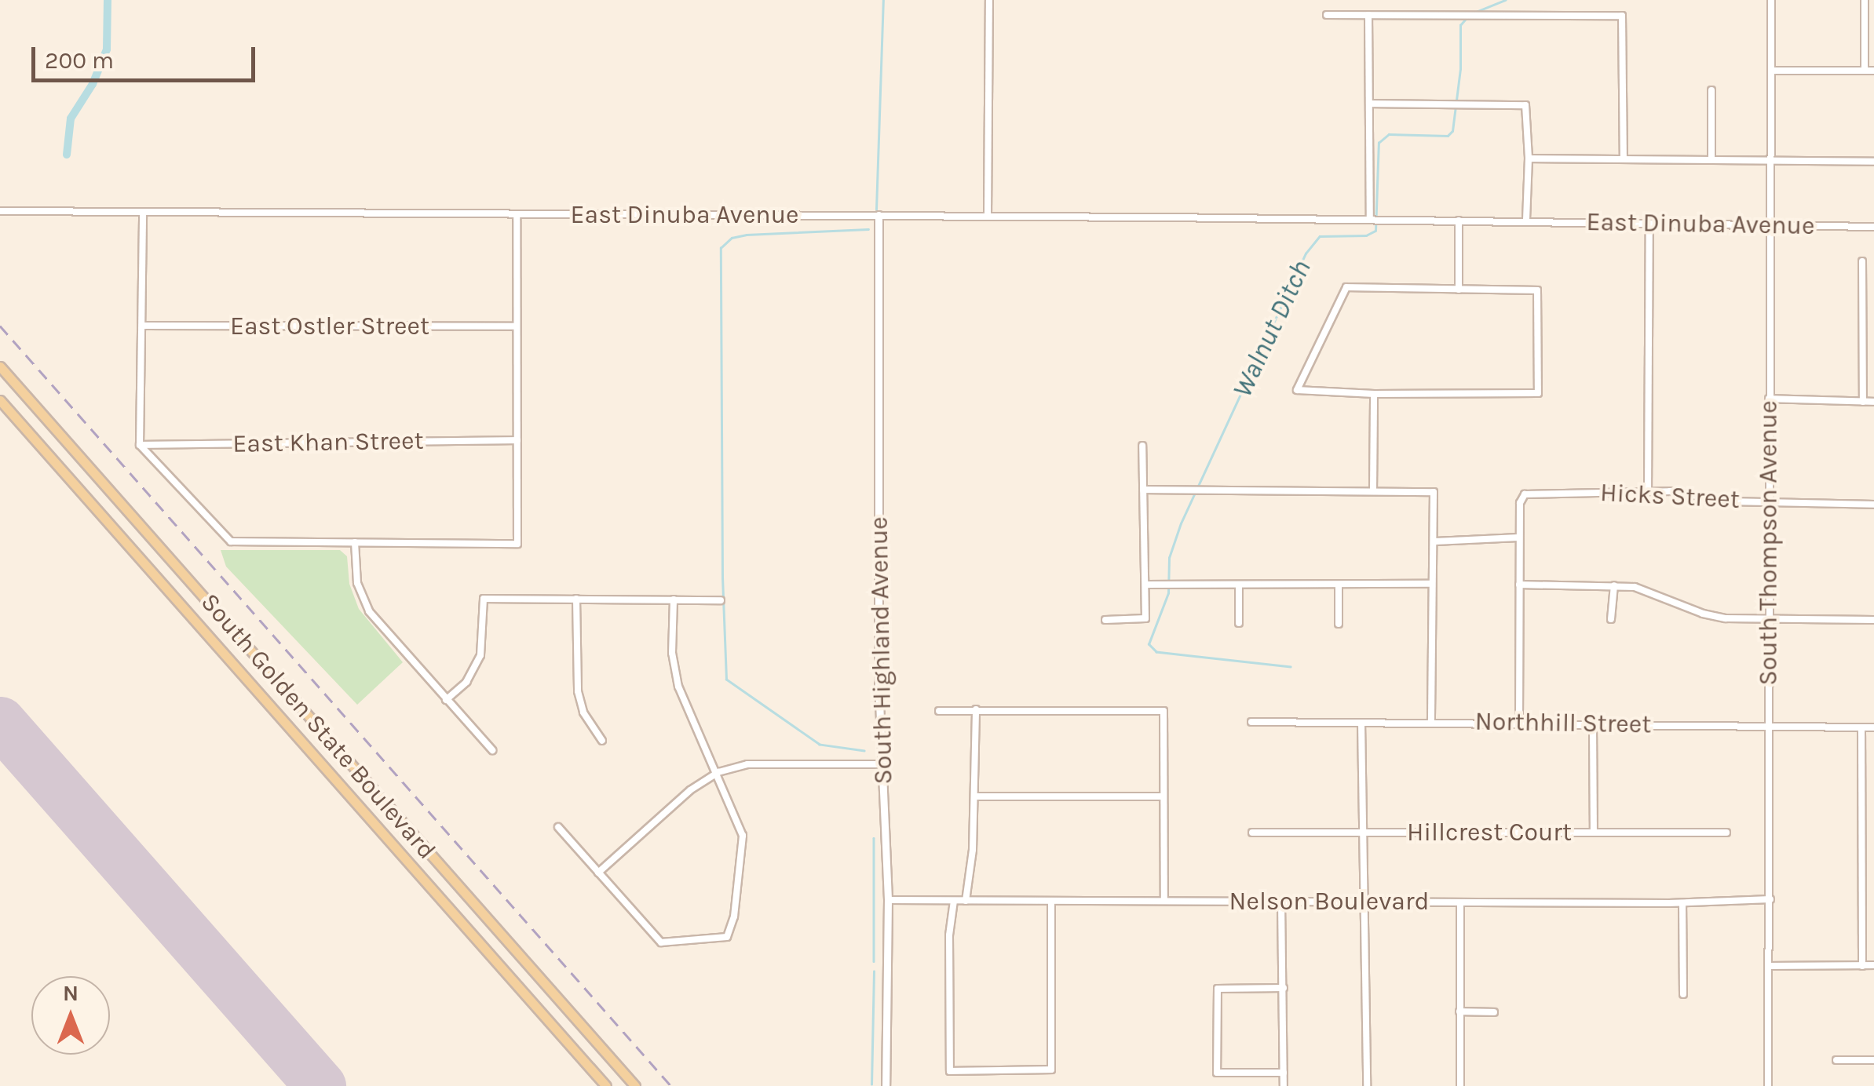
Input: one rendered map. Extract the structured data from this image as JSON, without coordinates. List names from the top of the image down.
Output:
{
  "streets": {
    "main road": ["South Golden State Boulevard"],
    "street": [
      "East Dinuba Avenue",
      "East Ostler Street",
      "East Khan Street",
      "Hicks Street",
      "South Thompson Avenue",
      "South Highland Avenue",
      "Northhill Street",
      "Hillcrest Court",
      "Nelson Boulevard"
    ]
  },
  "crossings": [
    ["East Dinuba Avenue", "South Thompson Avenue"],
    ["East Dinuba Avenue", "South Highland Avenue"],
    ["Hicks Street", "South Thompson Avenue"],
    ["South Thompson Avenue", "Northhill Street"],
    ["South Thompson Avenue", "Nelson Boulevard"],
    ["South Highland Avenue", "Nelson Boulevard"]
  ],
  "water": ["Walnut Ditch"],
  "scale_bar": "200 m",
  "north": "top"
}
